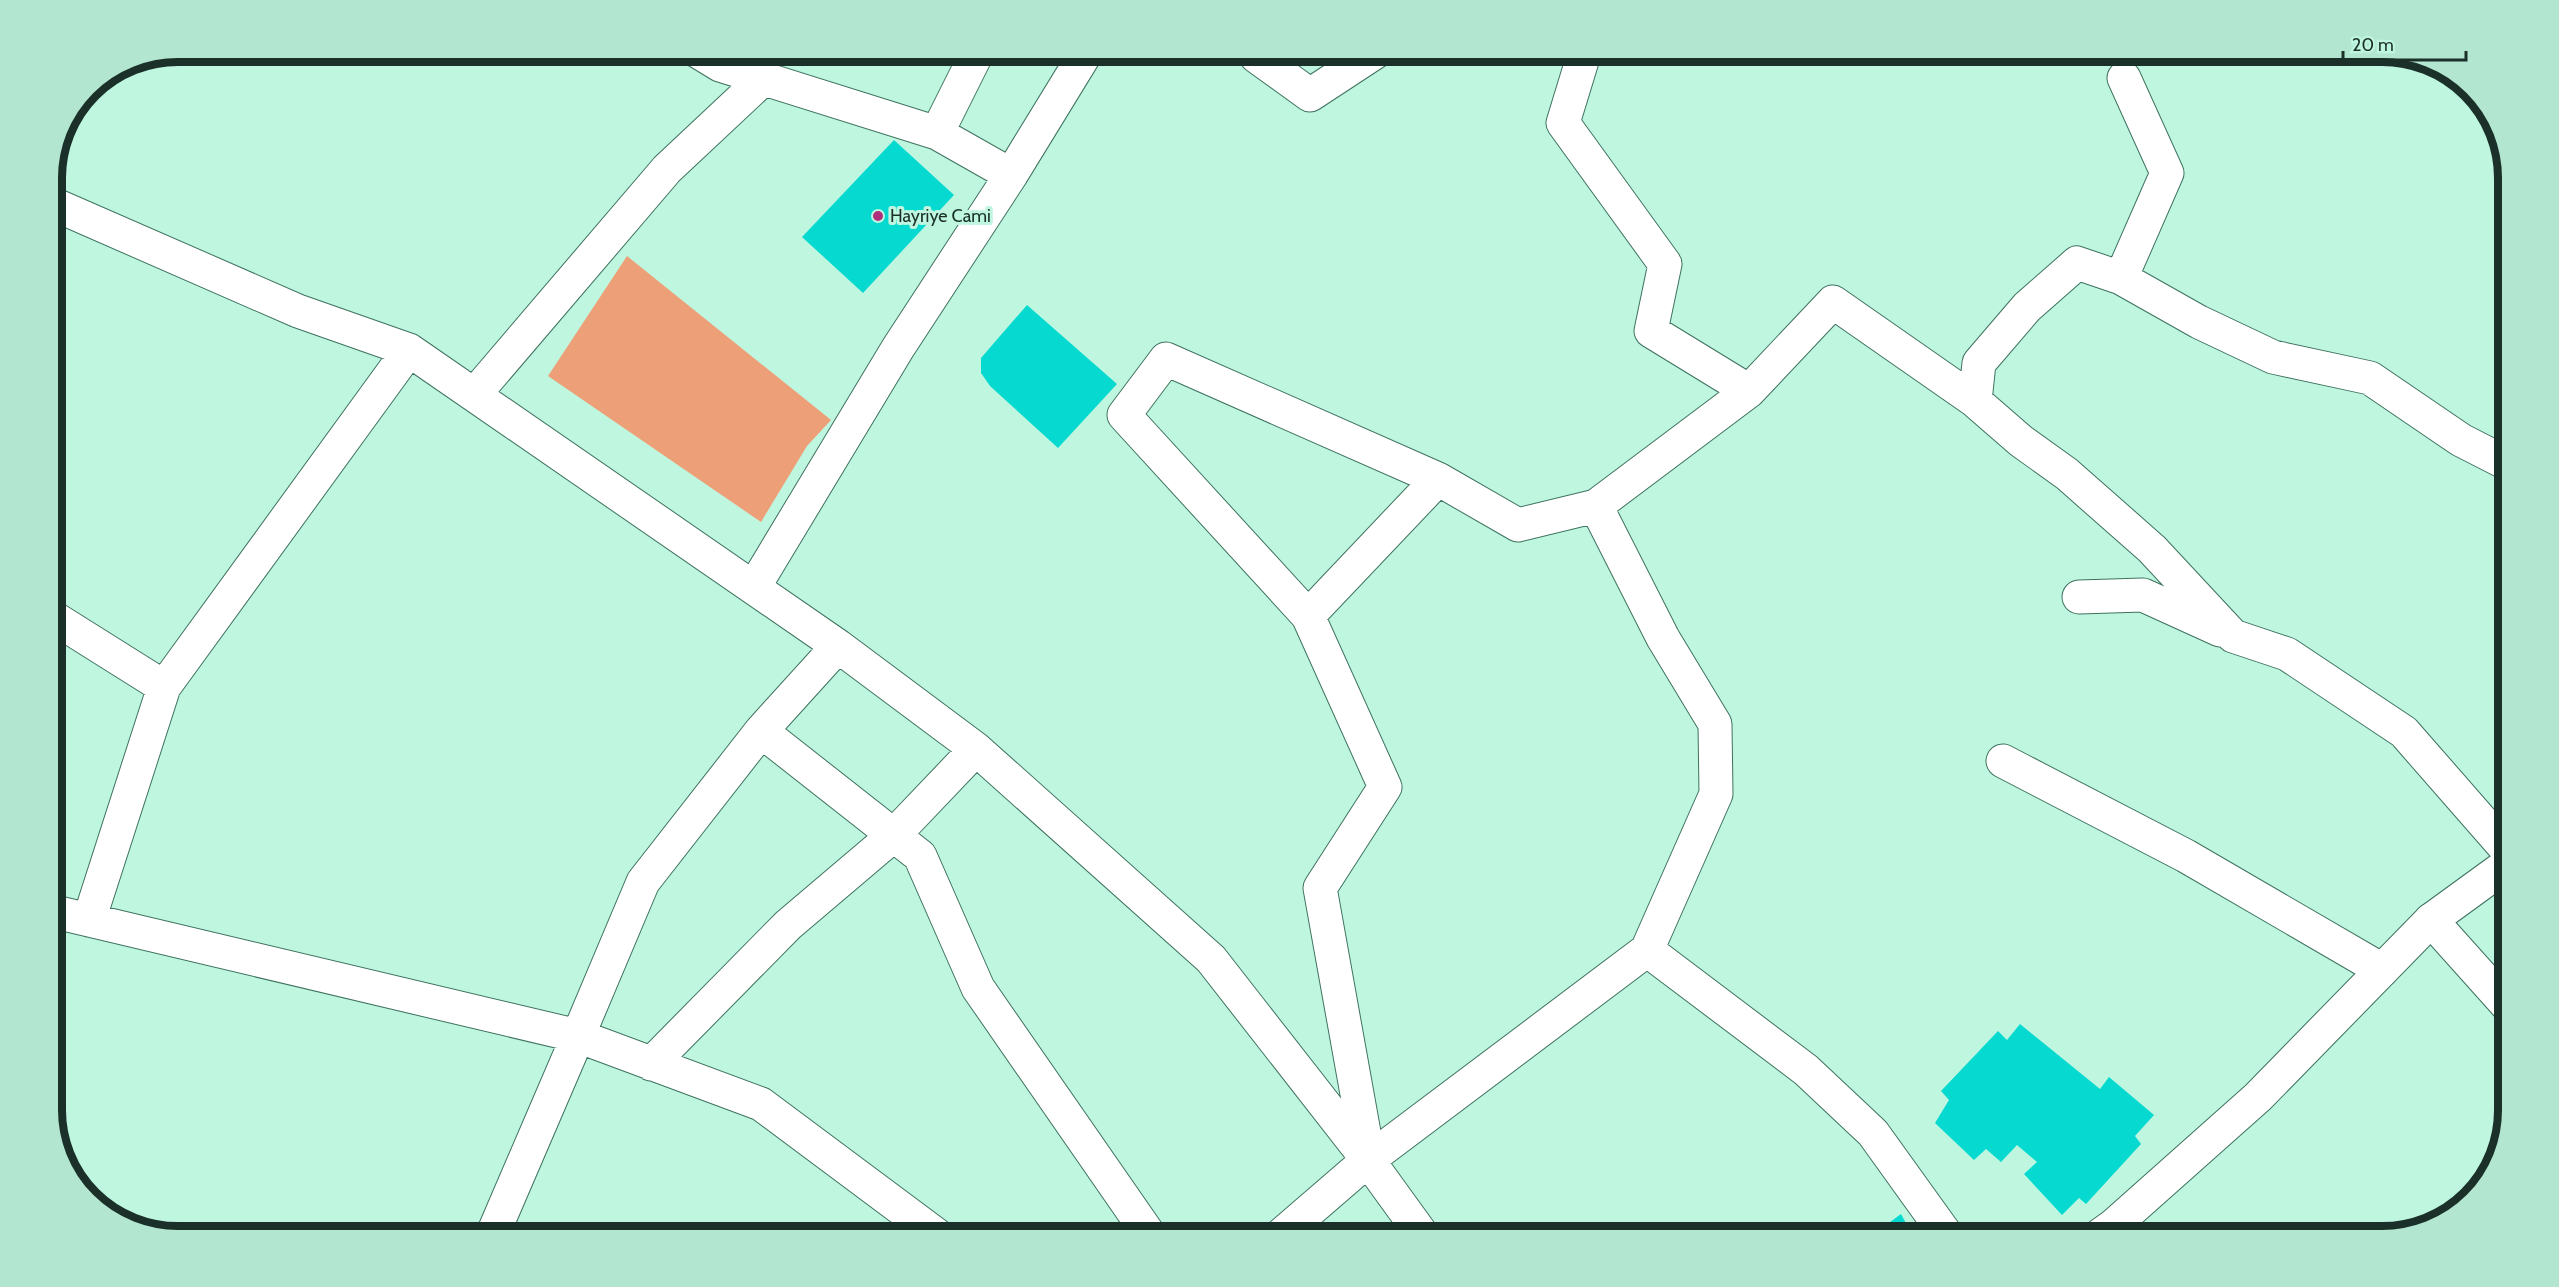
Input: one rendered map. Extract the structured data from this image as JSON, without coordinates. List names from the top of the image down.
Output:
{
  "places": ["Hayriye Cami"],
  "scale_bar": "20 m"
}
